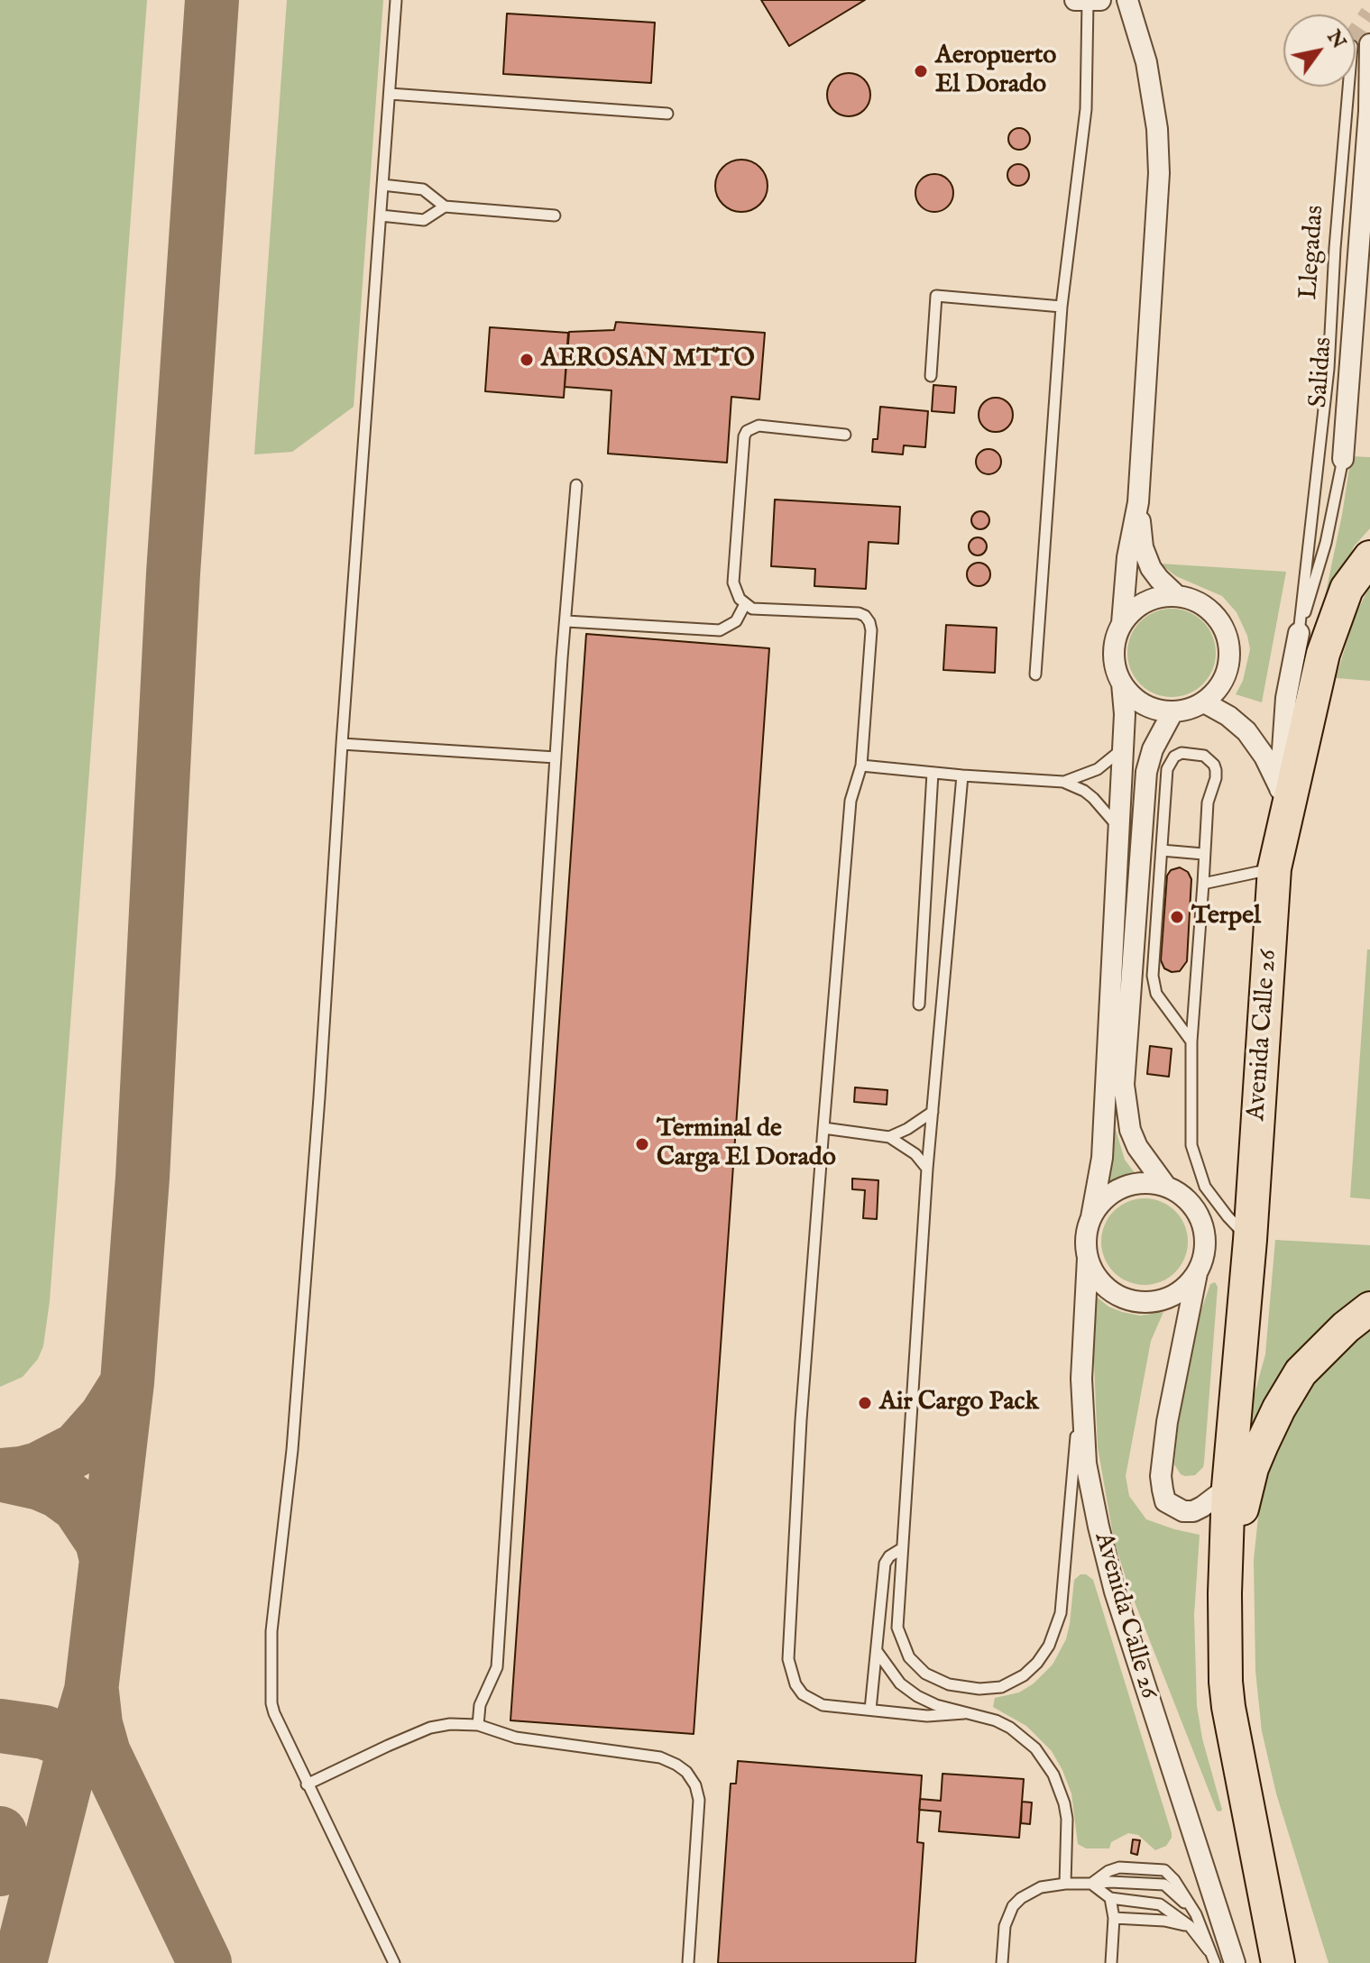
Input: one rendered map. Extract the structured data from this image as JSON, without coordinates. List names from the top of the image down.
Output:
{
  "streets": {
    "main road": ["Avenida Calle 26"],
    "street": ["Salidas"],
    "lane": ["Llegadas"]
  },
  "crossings": [
    ["Llegadas", "Salidas"]
  ],
  "places": [
    "Aeropuerto El Dorado",
    "AEROSAN MTTO",
    "Terpel",
    "Terminal de Carga El Dorado",
    "Air Cargo Pack"
  ],
  "north": "top right"
}
